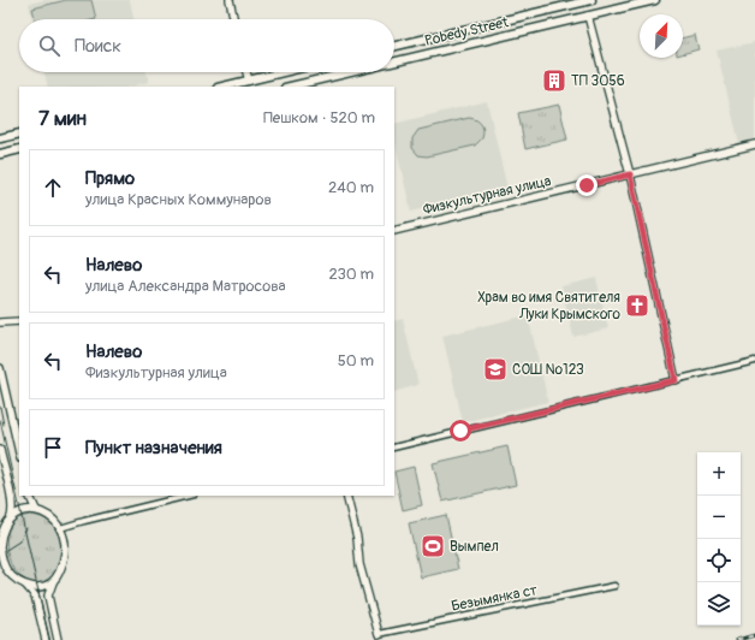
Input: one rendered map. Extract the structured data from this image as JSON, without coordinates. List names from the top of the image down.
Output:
{
  "streets": {
    "main road": ["Pobedy Street"],
    "street": ["Физкультурная улица", "Безымянка ст"]
  },
  "places": {
    "building": ["ТП 3056"],
    "church": ["Храм во имя Святителя Луки Крымского"],
    "school or university": ["СОШ №123"],
    "sports": ["Вымпел"]
  },
  "north": "top right",
  "page": {
    "search": "Поиск",
    "heading": ["7 мин", "Пешком · 520 m"],
    "list": [
      ["Прямо", "улица Красных Коммунаров", "240 m"],
      ["Налево", "улица Александра Матросова", "230 m"],
      ["Налево", "Физкультурная улица", "50 m"],
      "Пункт назначения"
    ],
    "map_buttons": ["+", "−"]
  }
}
